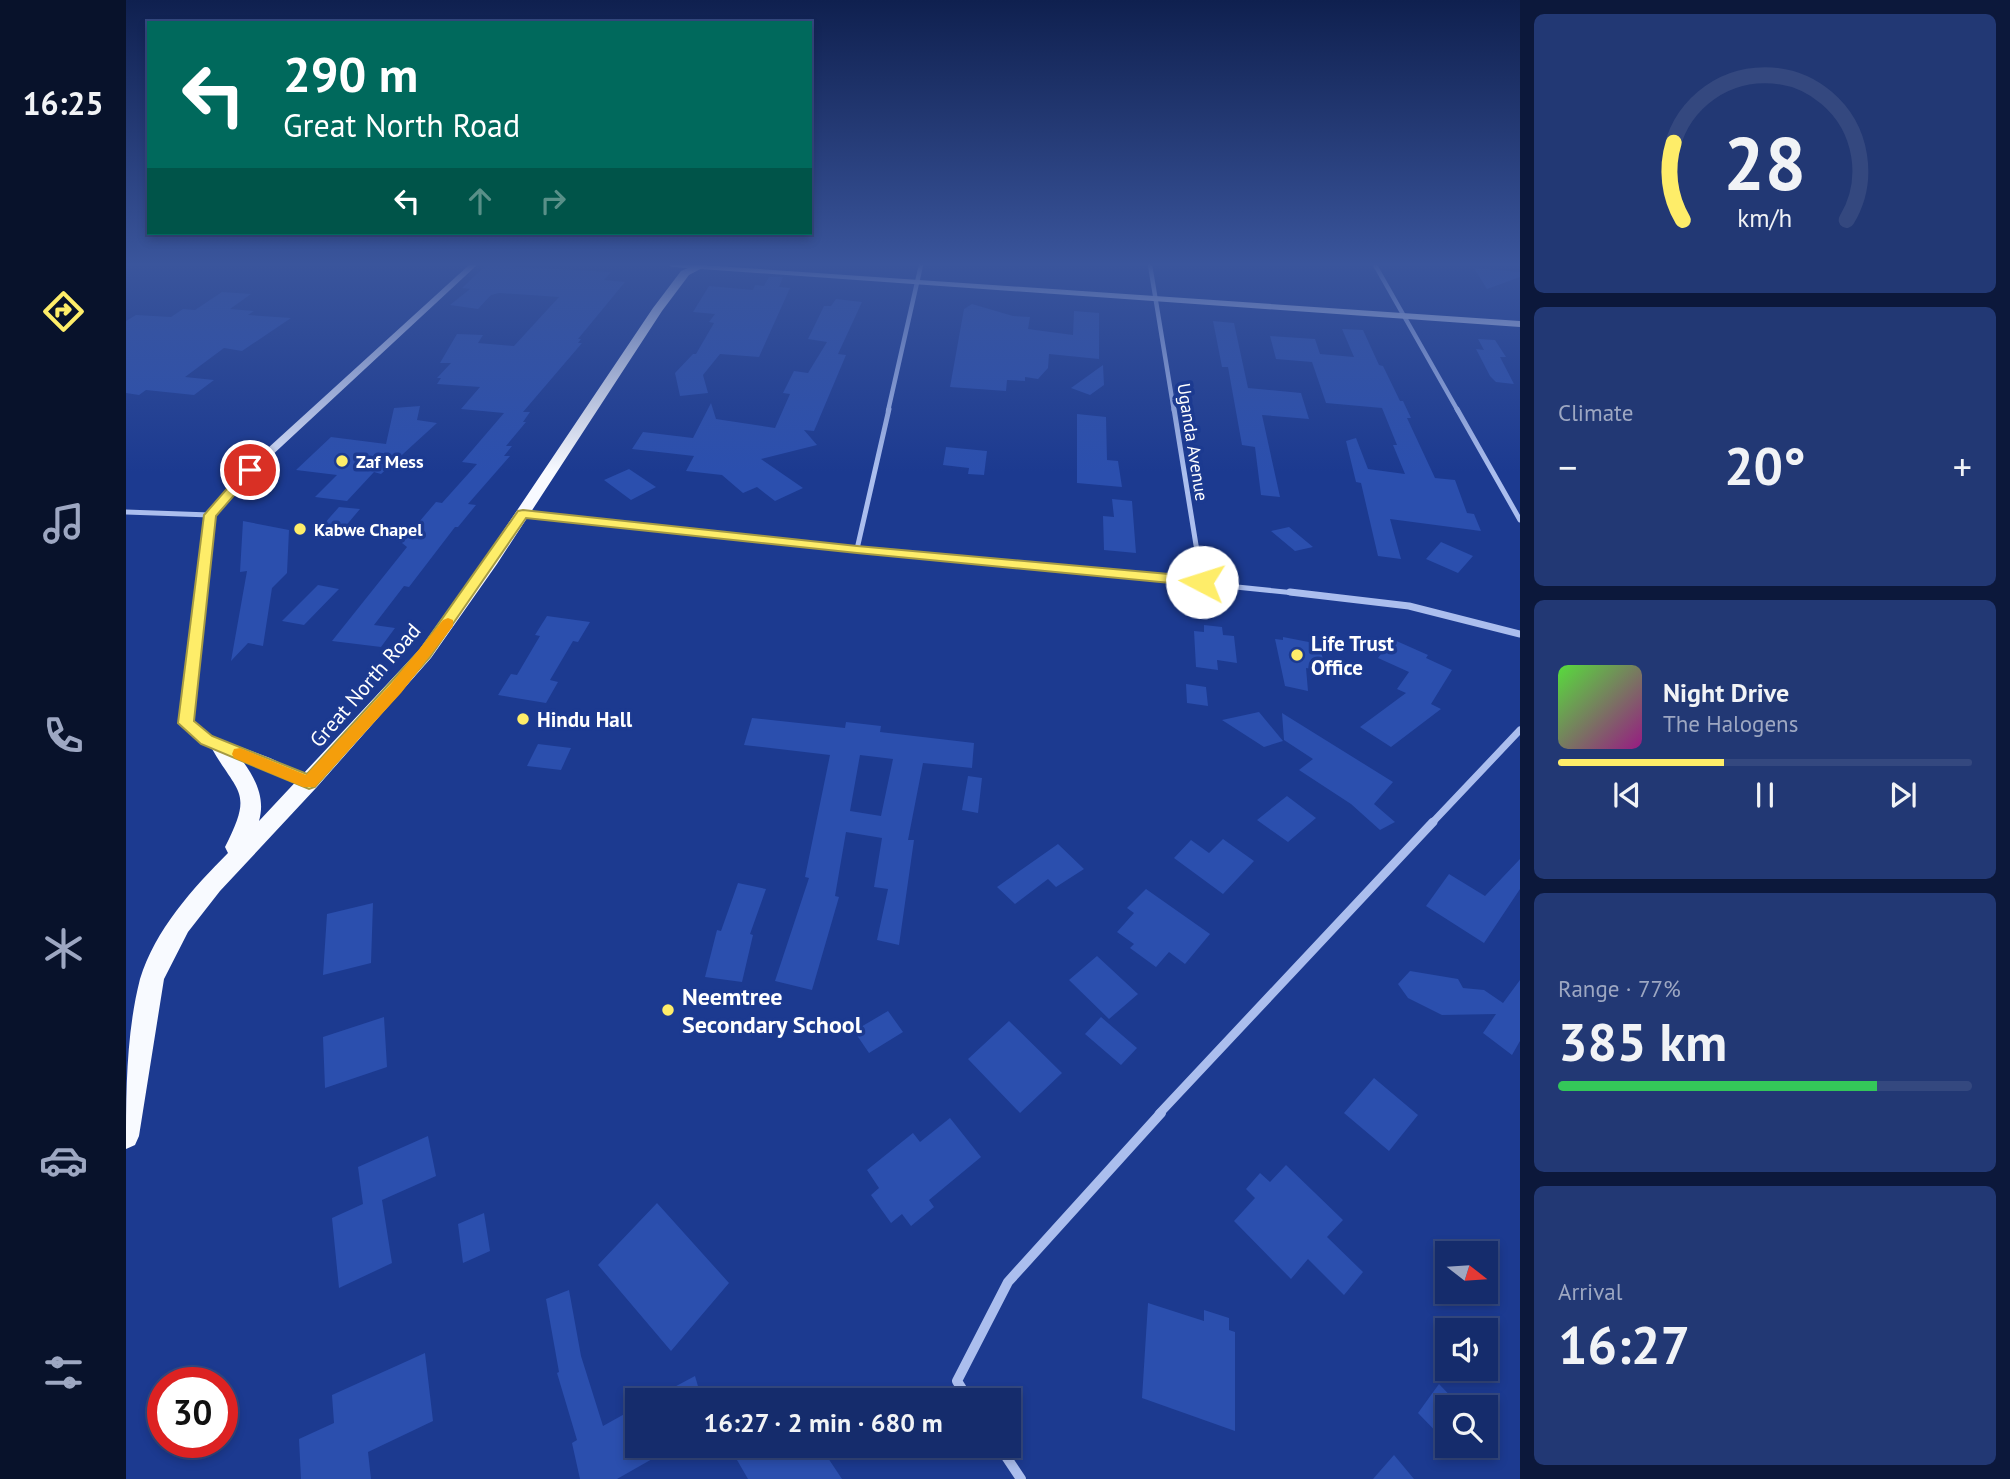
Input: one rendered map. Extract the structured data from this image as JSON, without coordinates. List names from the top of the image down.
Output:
{
  "streets": {
    "highway": ["Great North Road"],
    "street": ["Uganda Avenue"]
  },
  "places": [
    "Zaf Mess",
    "Kabwe Chapel",
    "Life Trust Office",
    "Hindu Hall",
    "Neemtree Secondary School"
  ],
  "north": "right",
  "page": {
    "tabs": "16:25",
    "turn": ["290 m", "Great North Road"],
    "tile": [
      "Climate",
      ["Range · 77%", "385 km"],
      ["Arrival", "16:27"]
    ],
    "heat": ["−", "20°", "+"],
    "song": ["Night Drive", "The Halogens"],
    "limit": "30",
    "trip": "16:27 · 2 min · 680 m",
    "gauge": ["28", "km/h"]
  }
}
